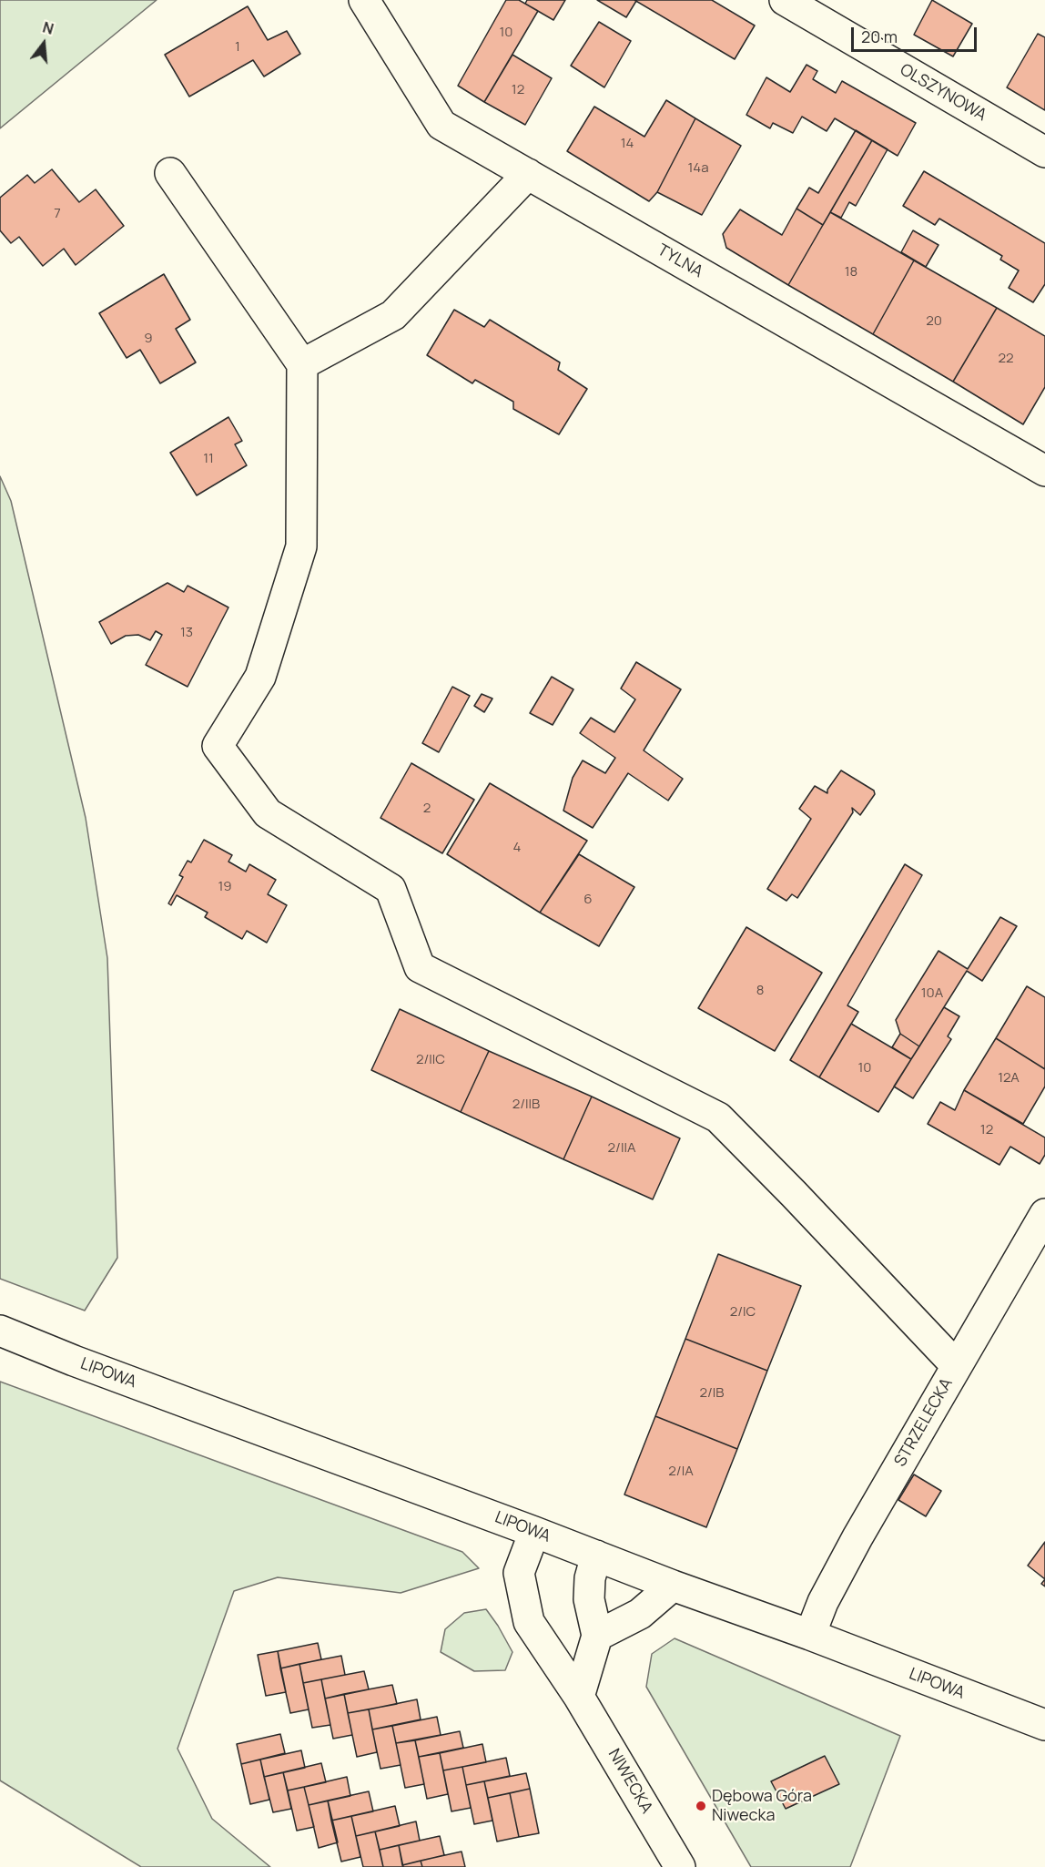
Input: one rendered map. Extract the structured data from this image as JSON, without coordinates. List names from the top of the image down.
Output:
{
  "streets": {
    "street": [
      "OLSZYNOWA",
      "TYLNA",
      "LIPOWA",
      "STRZELECKA",
      "NIWECKA"
    ]
  },
  "crossings": [
    ["LIPOWA", "STRZELECKA"],
    ["LIPOWA", "NIWECKA"]
  ],
  "places": ["Dębowa Góra Niwecka"],
  "house_numbers": [
    "10",
    "1",
    "12",
    "14",
    "14a",
    "7",
    "18",
    "20",
    "9",
    "22",
    "11",
    "13",
    "2",
    "4",
    "19",
    "6",
    "8",
    "10A",
    "2/IIC",
    "10",
    "12A",
    "2/IIB",
    "12",
    "2/IIA",
    "2/IC",
    "2/IB",
    "2/IA"
  ],
  "scale_bar": "20 m",
  "north": "top"
}
